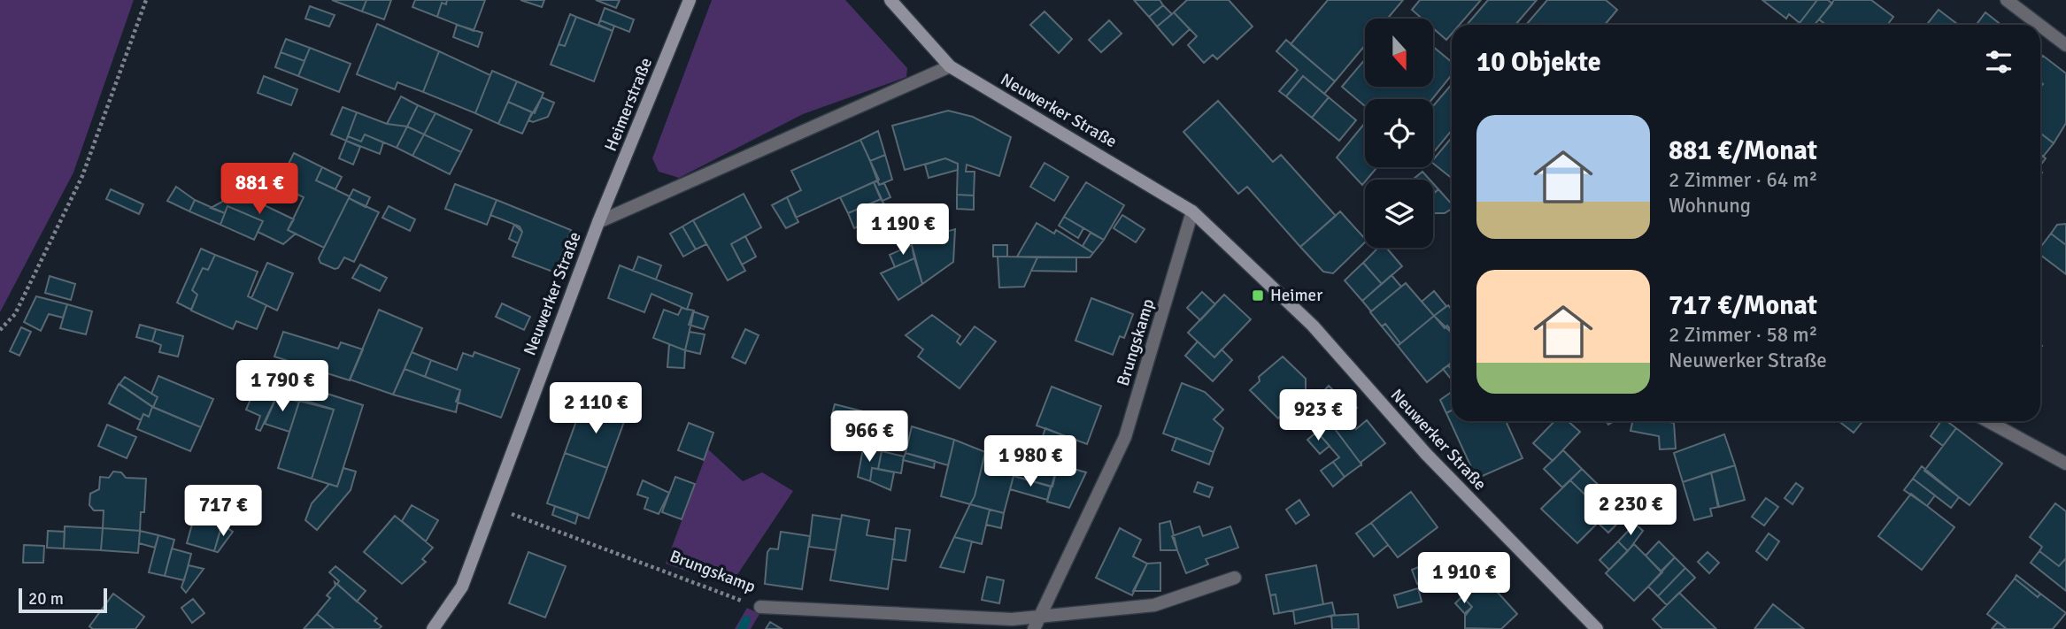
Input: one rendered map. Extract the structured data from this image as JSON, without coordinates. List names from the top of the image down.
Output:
{
  "streets": {
    "street": ["Heimerstraße", "Neuwerker Straße", "Brungskamp"]
  },
  "crossings": [
    ["Heimerstraße", "Neuwerker Straße"],
    ["Neuwerker Straße", "Brungskamp"]
  ],
  "places": {
    "transit": ["Heimer"]
  },
  "scale_bar": "20 m",
  "north": "bottom",
  "page": {
    "heading": "10 Objekte",
    "list": [
      {
        "name": "881 €/Monat",
        "note": "2 Zimmer · 64 m² · Wohnung"
      },
      {
        "name": "717 €/Monat",
        "note": "2 Zimmer · 58 m² · Neuwerker Straße"
      }
    ],
    "price": [
      "881 €",
      "1 190 €",
      "1 790 €",
      "2 110 €",
      "923 €",
      "966 €",
      "1 980 €",
      "2 230 €",
      "717 €",
      "1 910 €"
    ],
    "scale": "20 m"
  }
}
